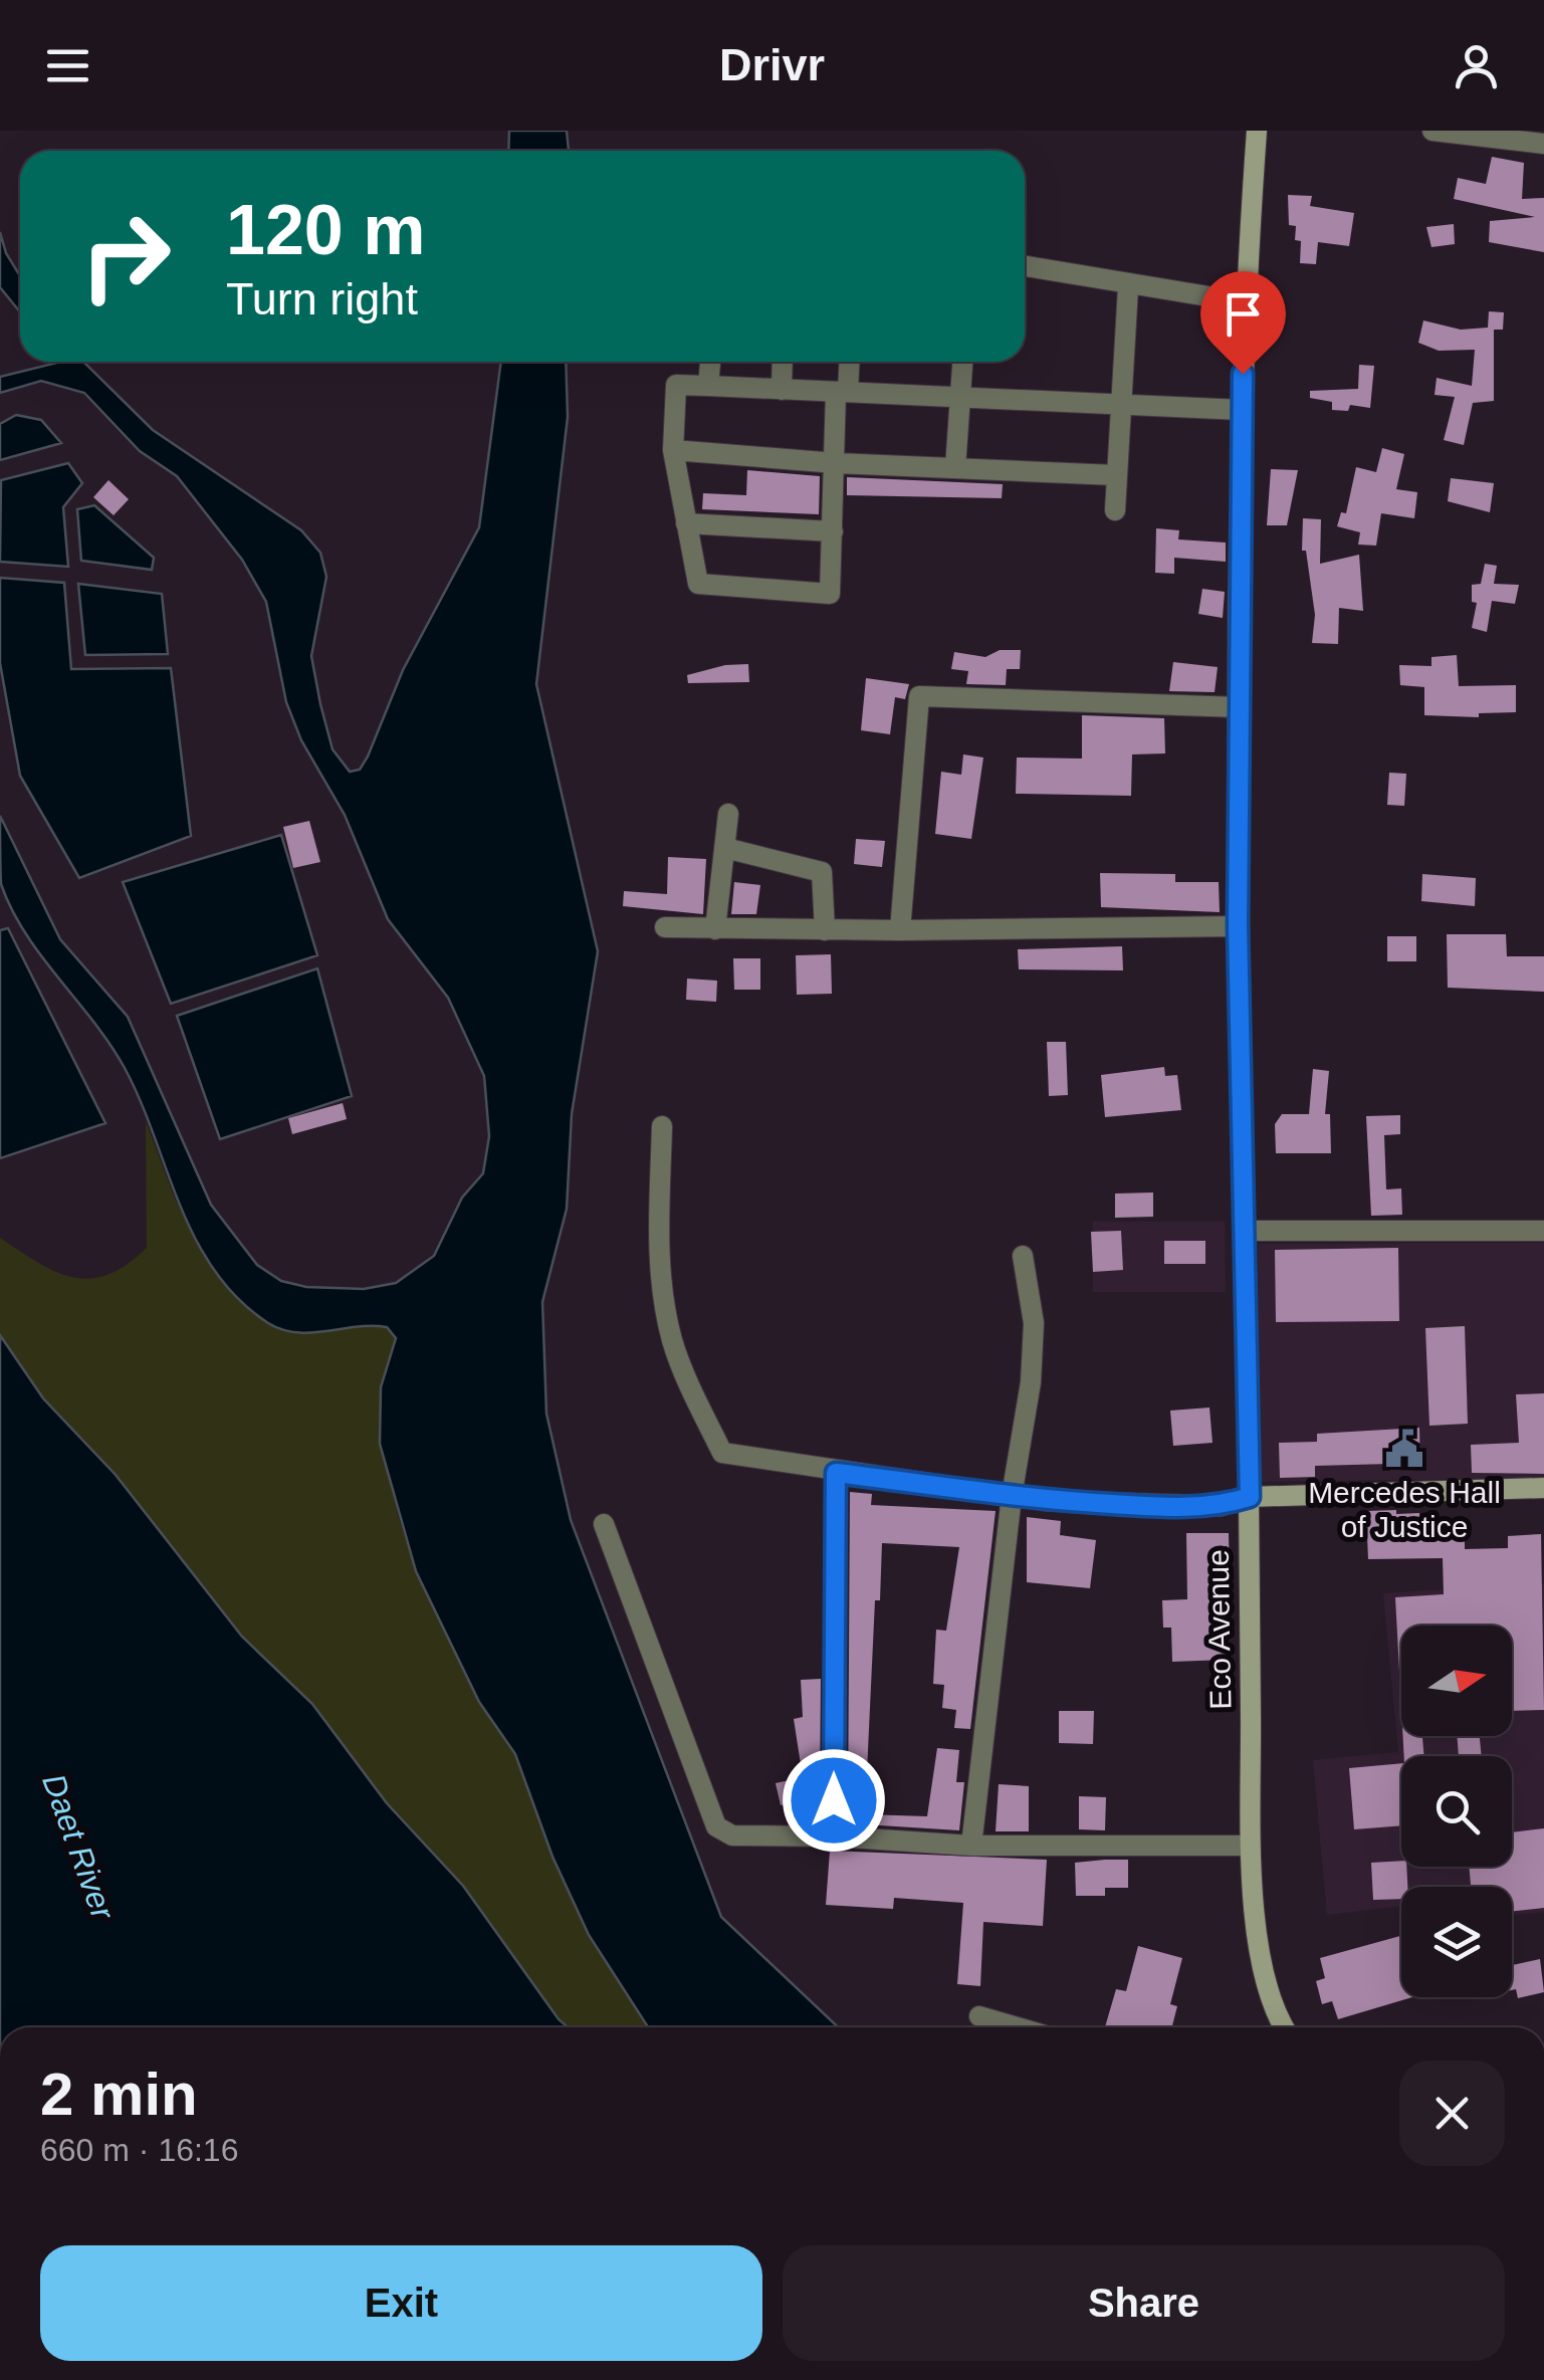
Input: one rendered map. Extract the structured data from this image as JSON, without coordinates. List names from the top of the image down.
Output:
{
  "streets": {
    "main road": ["Eco Avenue"]
  },
  "water": ["Daet River"],
  "places": {
    "public building": ["Mercedes Hall of Justice"]
  },
  "north": "right",
  "page": {
    "header": "Drivr",
    "turn": ["120 m", "Turn right"],
    "heading": ["2 min", "660 m · 16:16"],
    "buttons": ["Exit", "Share"]
  }
}
